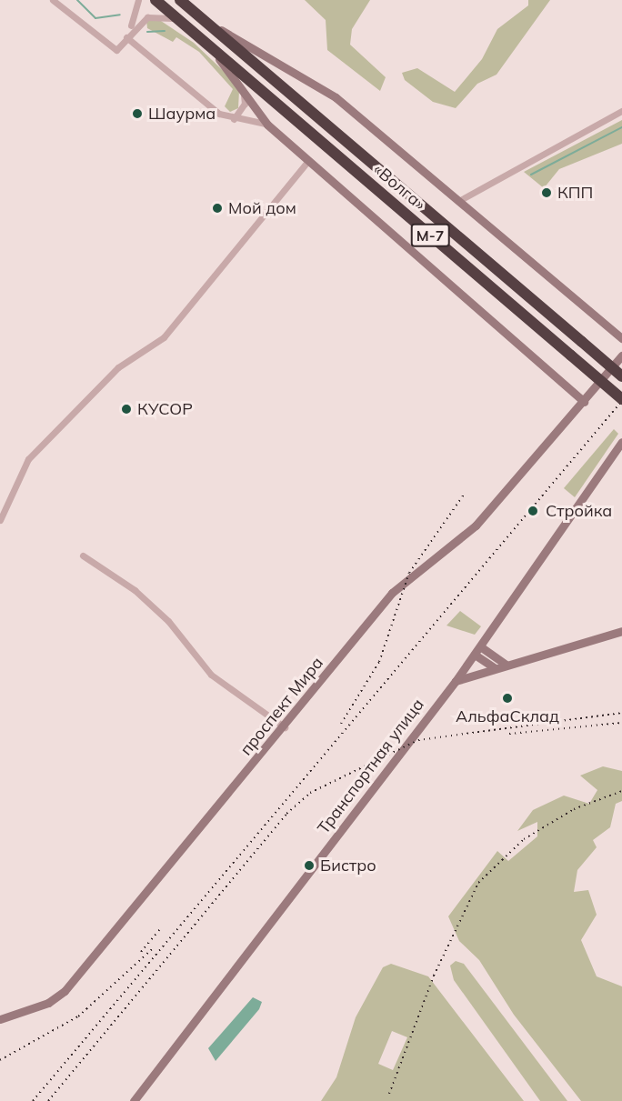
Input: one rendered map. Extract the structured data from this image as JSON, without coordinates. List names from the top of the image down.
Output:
{
  "streets": {
    "highway": ["«Волга»", "М-7"],
    "street": ["проспект Мира", "Транспортная улица"]
  },
  "places": [
    "Шаурма",
    "КПП",
    "Мой дом",
    "КУСОР",
    "Стройка",
    "АльфаСклад",
    "Бистро"
  ]
}
